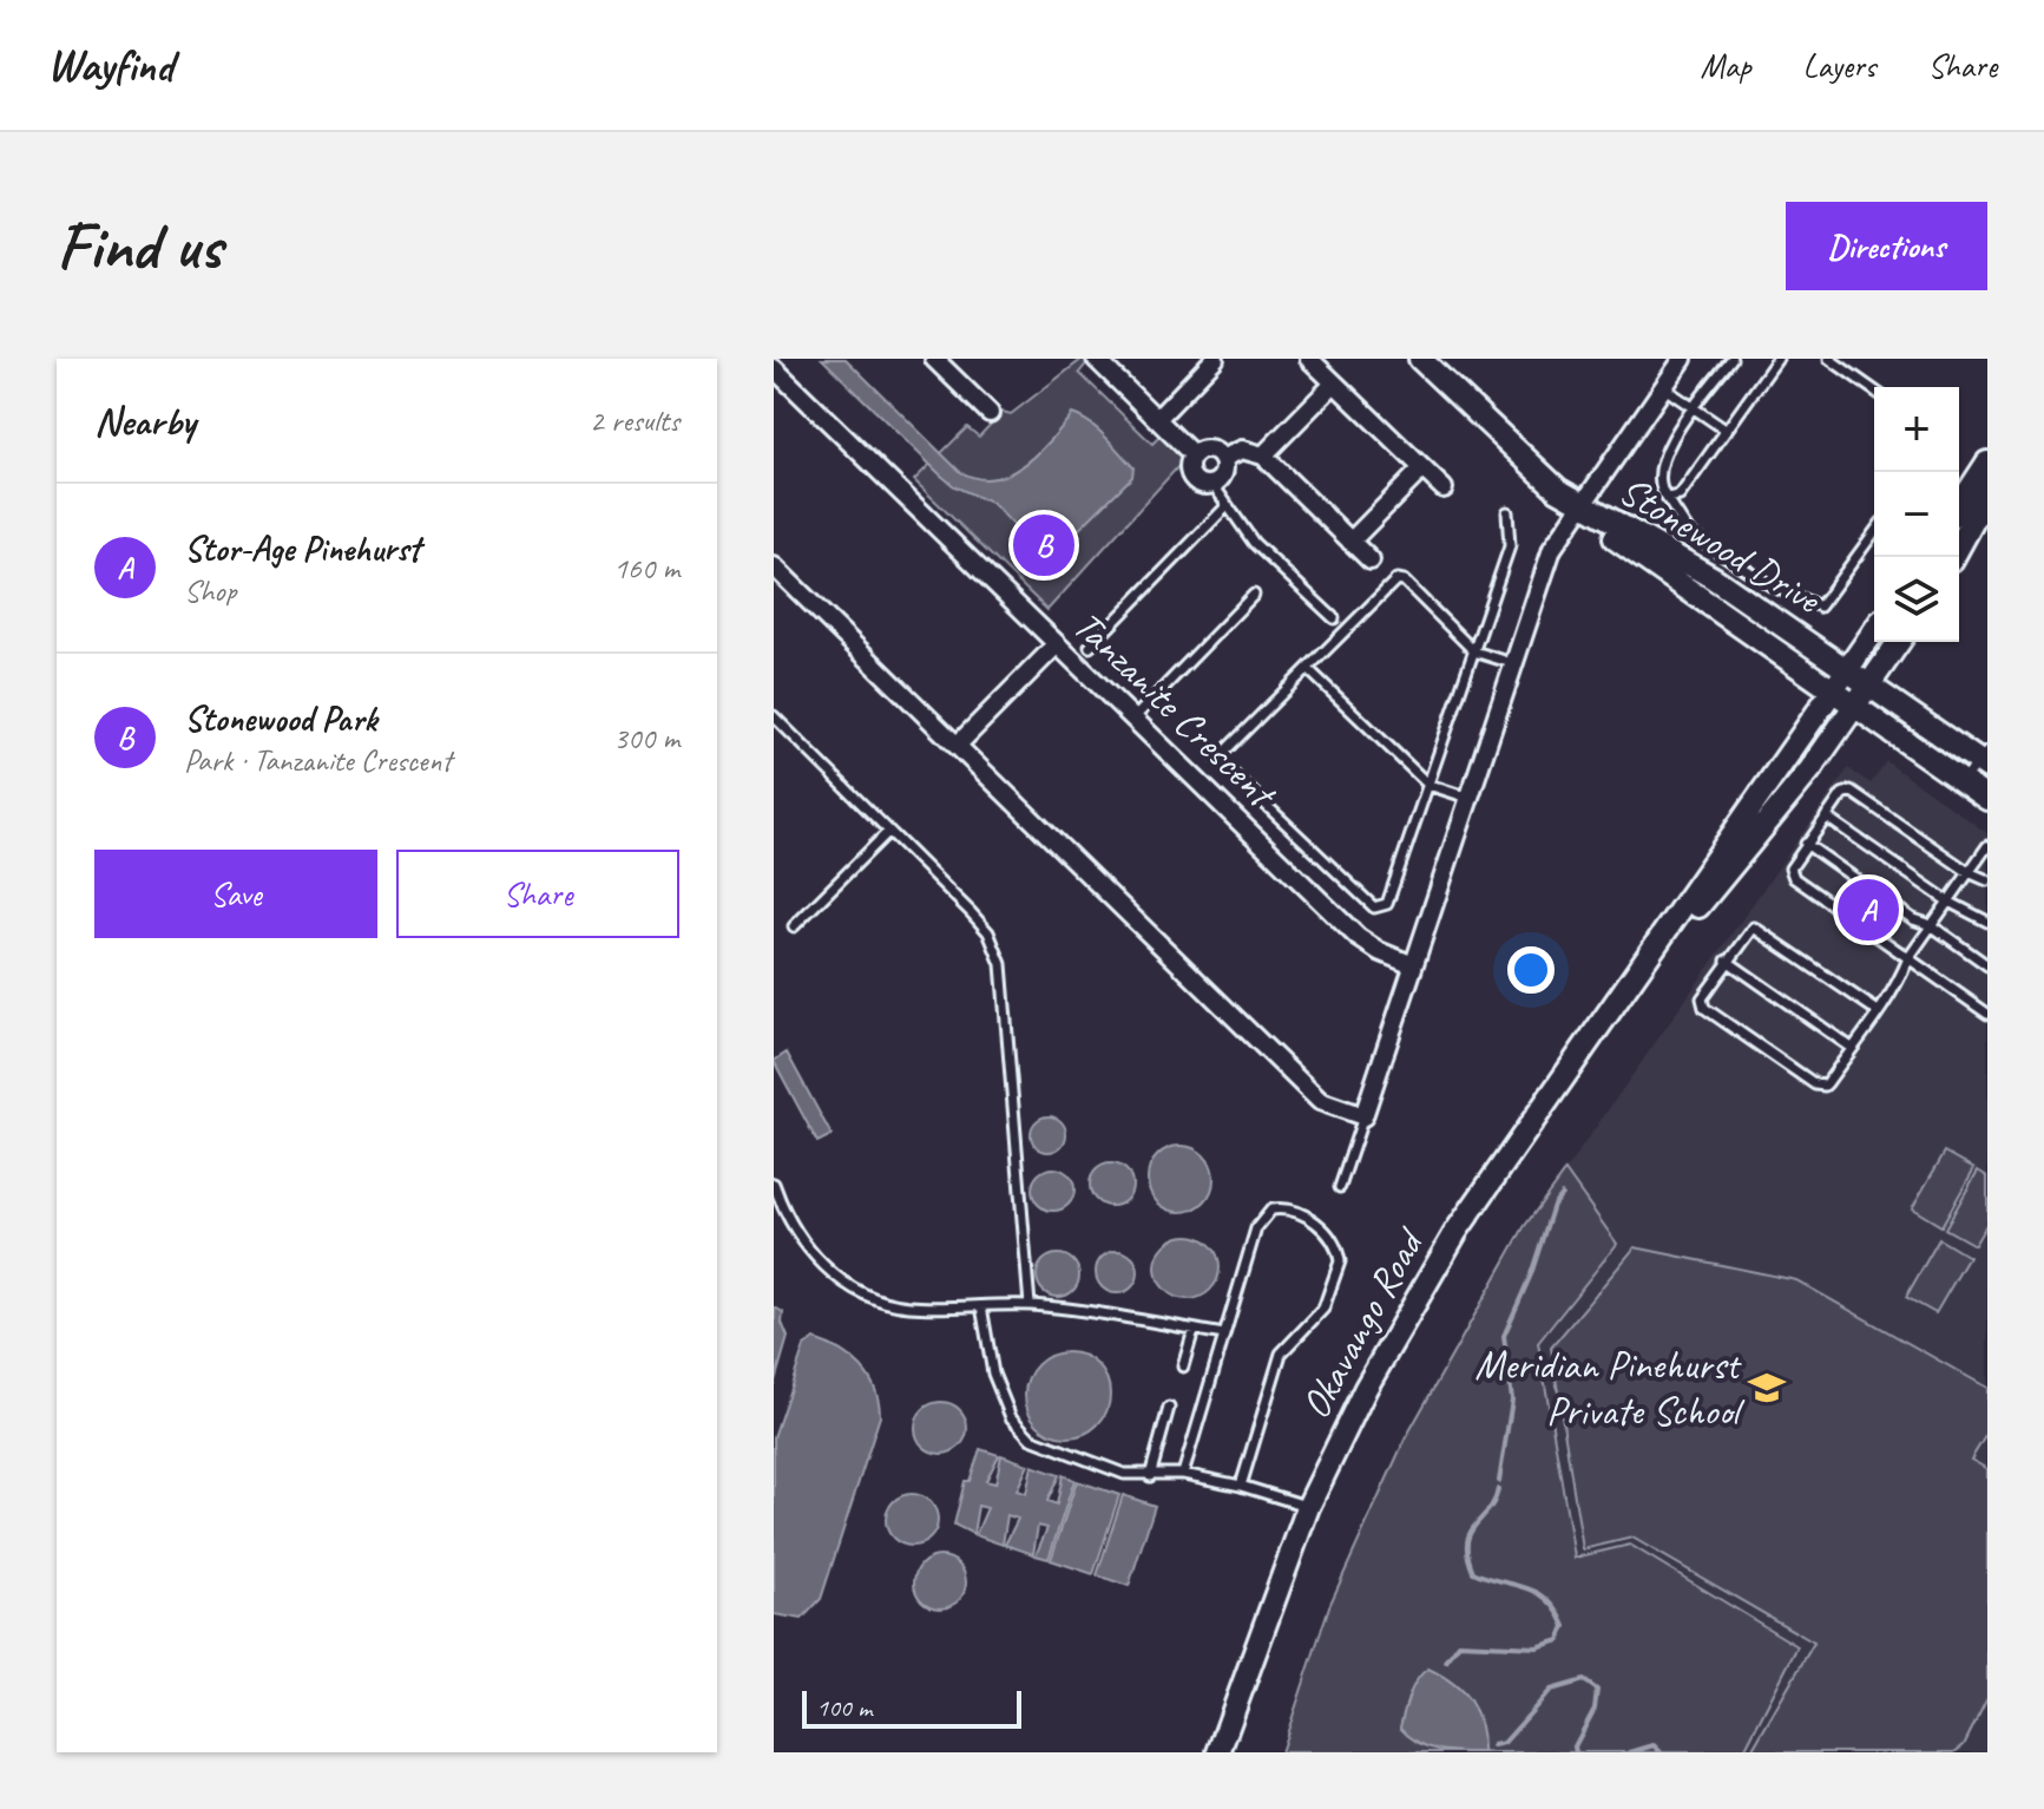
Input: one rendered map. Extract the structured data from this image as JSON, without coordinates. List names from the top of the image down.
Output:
{
  "streets": {
    "main road": ["Stonewood Drive", "Okavango Road"],
    "street": ["Tanzanite Crescent"]
  },
  "crossings": [
    ["Stonewood Drive", "Okavango Road"]
  ],
  "places": {
    "school or university": ["Meridian Pinehurst Private School"]
  },
  "scale_bar": "100 m",
  "page": {
    "header": "Wayfind",
    "nav": ["Map", "Layers", "Share"],
    "buttons": [
      "Directions",
      ["Save", "Share"]
    ],
    "title": "Find us",
    "heading": ["Nearby", "2 results"],
    "map_buttons": ["+", "−"],
    "list": [
      {
        "mark": "A",
        "name": "Stor-Age Pinehurst",
        "note": "Shop",
        "value": "160 m"
      },
      {
        "mark": "B",
        "name": "Stonewood Park",
        "note": "Park · Tanzanite Crescent",
        "value": "300 m"
      }
    ],
    "pins": ["B", "A"],
    "scale": "100 m"
  }
}
